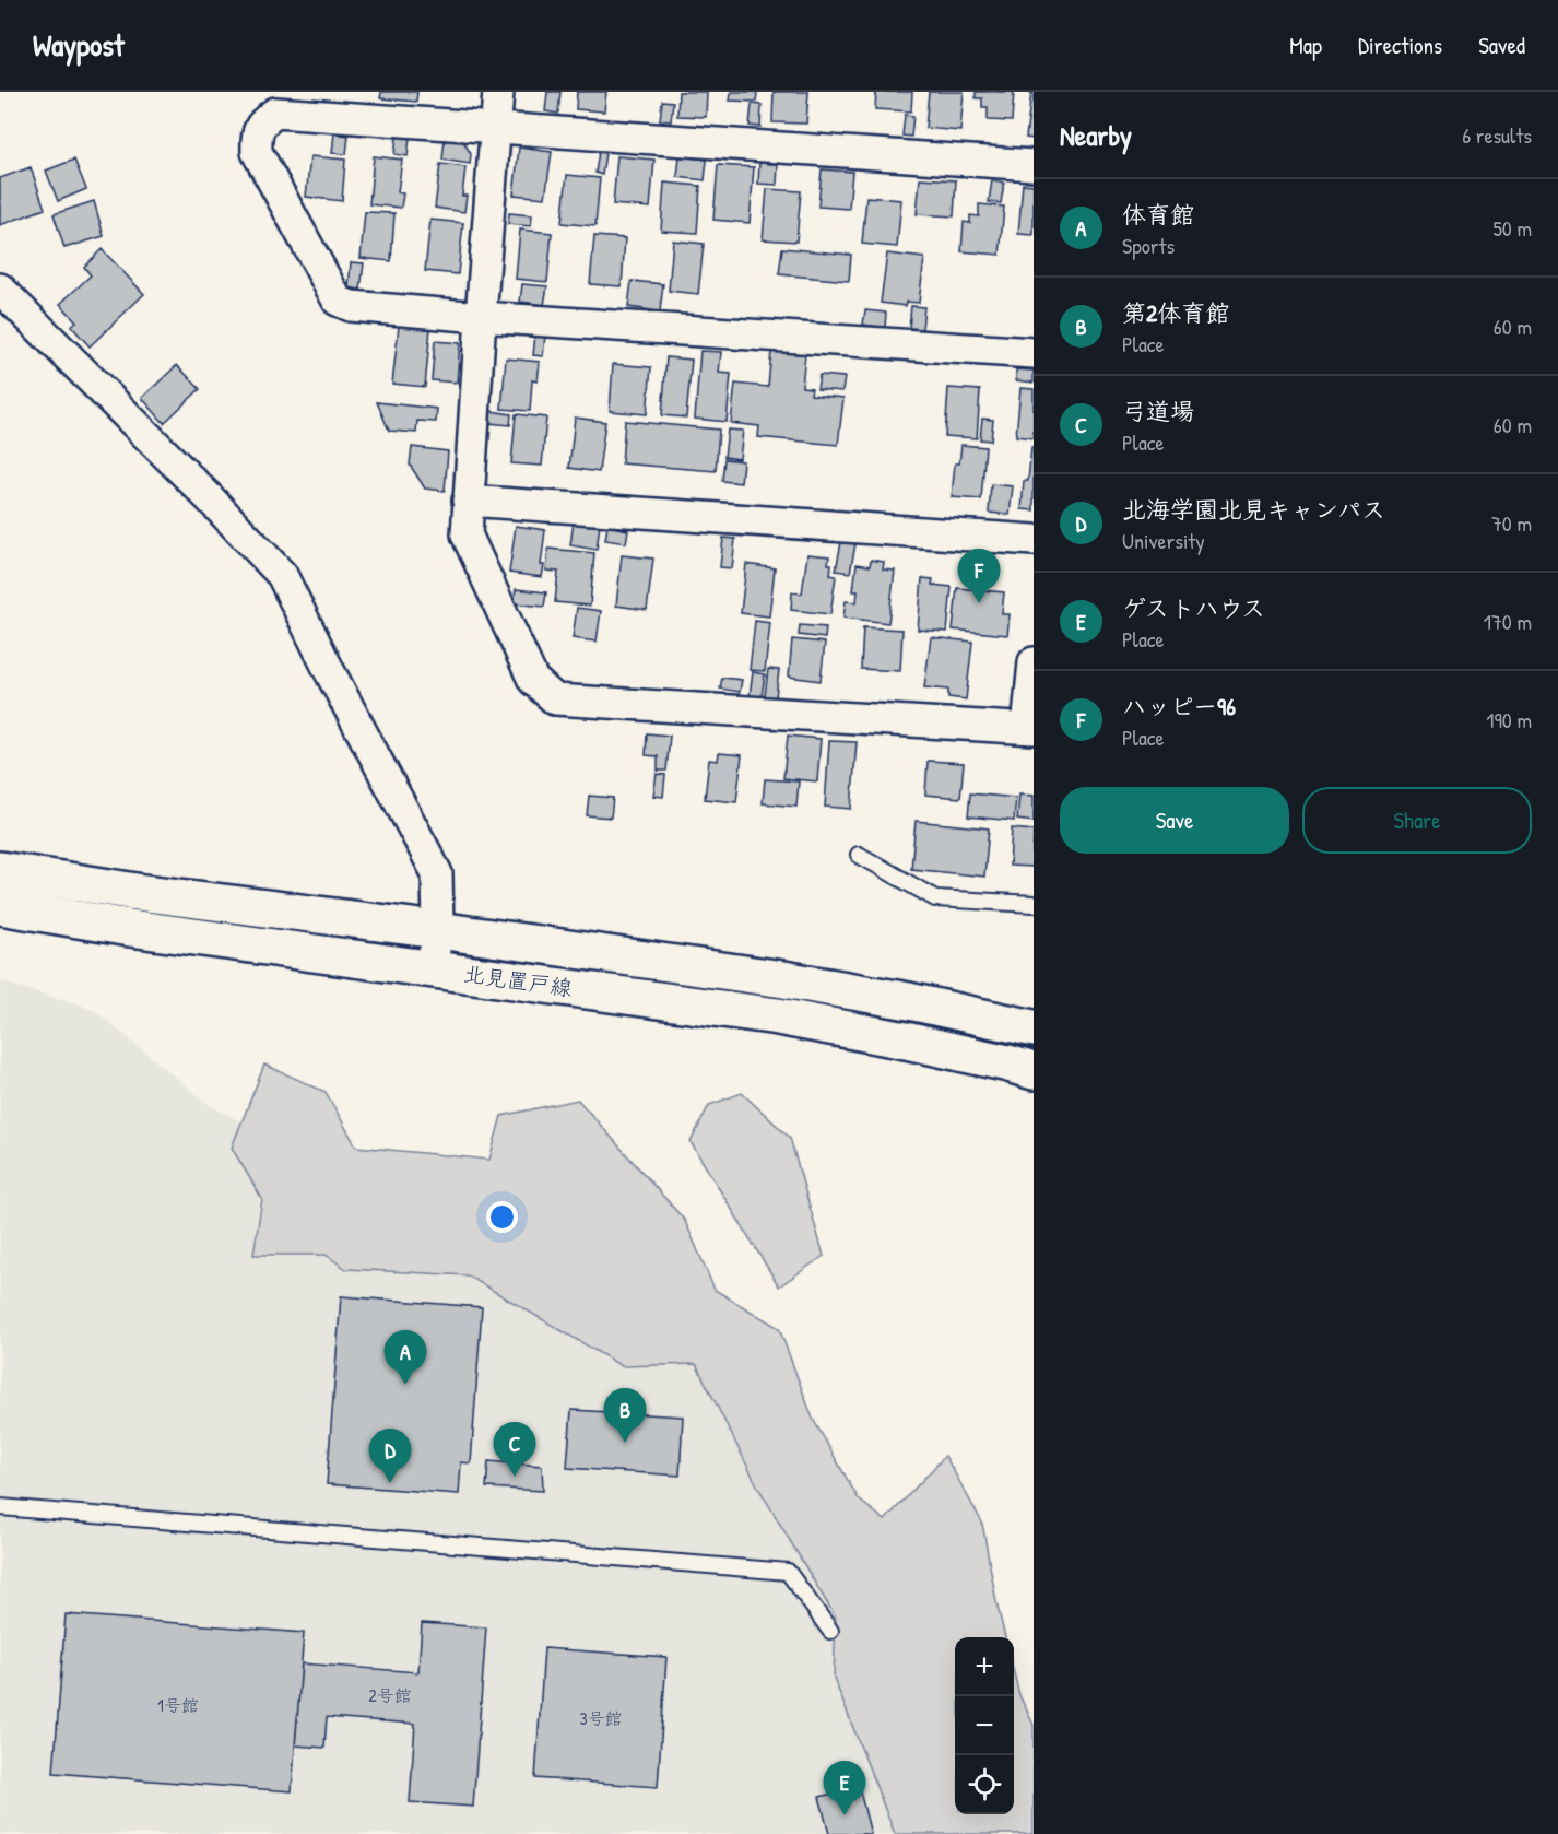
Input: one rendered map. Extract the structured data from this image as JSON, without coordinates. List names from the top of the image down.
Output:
{
  "streets": {
    "main road": ["北見置戸線"]
  },
  "house_numbers": ["2号館", "1号館", "3号館"],
  "page": {
    "header": "Waypost",
    "nav": ["Map", "Directions", "Saved"],
    "heading": ["Nearby", "6 results"],
    "list": [
      {
        "mark": "A",
        "name": "体育館",
        "note": "Sports",
        "value": "50 m"
      },
      {
        "mark": "B",
        "name": "第2体育館",
        "note": "Place",
        "value": "60 m"
      },
      {
        "mark": "C",
        "name": "弓道場",
        "note": "Place",
        "value": "60 m"
      },
      {
        "mark": "D",
        "name": "北海学園北見キャンパス",
        "note": "University",
        "value": "70 m"
      },
      {
        "mark": "E",
        "name": "ゲストハウス",
        "note": "Place",
        "value": "170 m"
      },
      {
        "mark": "F",
        "name": "ハッピー96",
        "note": "Place",
        "value": "190 m"
      }
    ],
    "pins": [
      "F",
      "A",
      "B",
      "C",
      "D",
      "E"
    ],
    "buttons": ["Save", "Share"],
    "map_buttons": ["+", "−"]
  }
}
